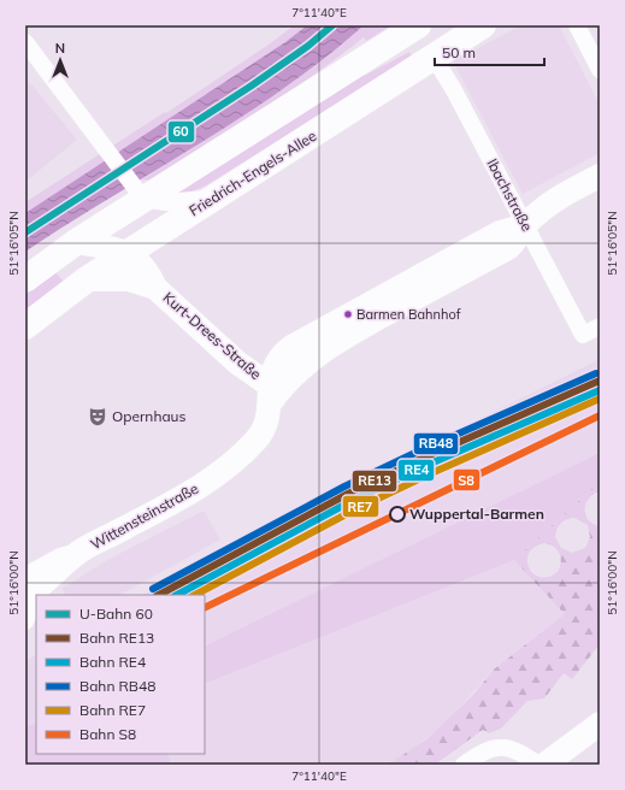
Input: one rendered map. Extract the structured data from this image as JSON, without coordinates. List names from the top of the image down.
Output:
{
  "streets": {
    "main road": ["Friedrich-Engels-Allee", "Kurt-Drees-Straße", "Wittensteinstraße"],
    "street": ["Ibachstraße"]
  },
  "crossings": [
    ["Friedrich-Engels-Allee", "Ibachstraße"],
    ["Friedrich-Engels-Allee", "Kurt-Drees-Straße"],
    ["Ibachstraße", "Wittensteinstraße"],
    ["Kurt-Drees-Straße", "Wittensteinstraße"]
  ],
  "places": {
    "other": ["Barmen Bahnhof", "Wuppertal-Barmen"],
    "theatre": ["Opernhaus"]
  },
  "lines": [
    "metro line 60",
    "rail line RB48",
    "rail line RE13",
    "rail line RE4",
    "rail line RE7",
    "rail line S8"
  ],
  "legend": [
    "U-Bahn 60",
    "Bahn RE13",
    "Bahn RE4",
    "Bahn RB48",
    "Bahn RE7",
    "Bahn S8"
  ],
  "scale_bar": "50 m",
  "north": "top",
  "coordinates": ["7°11'40\"E", "51°16'05\"N", "51°16'00\"N"]
}
